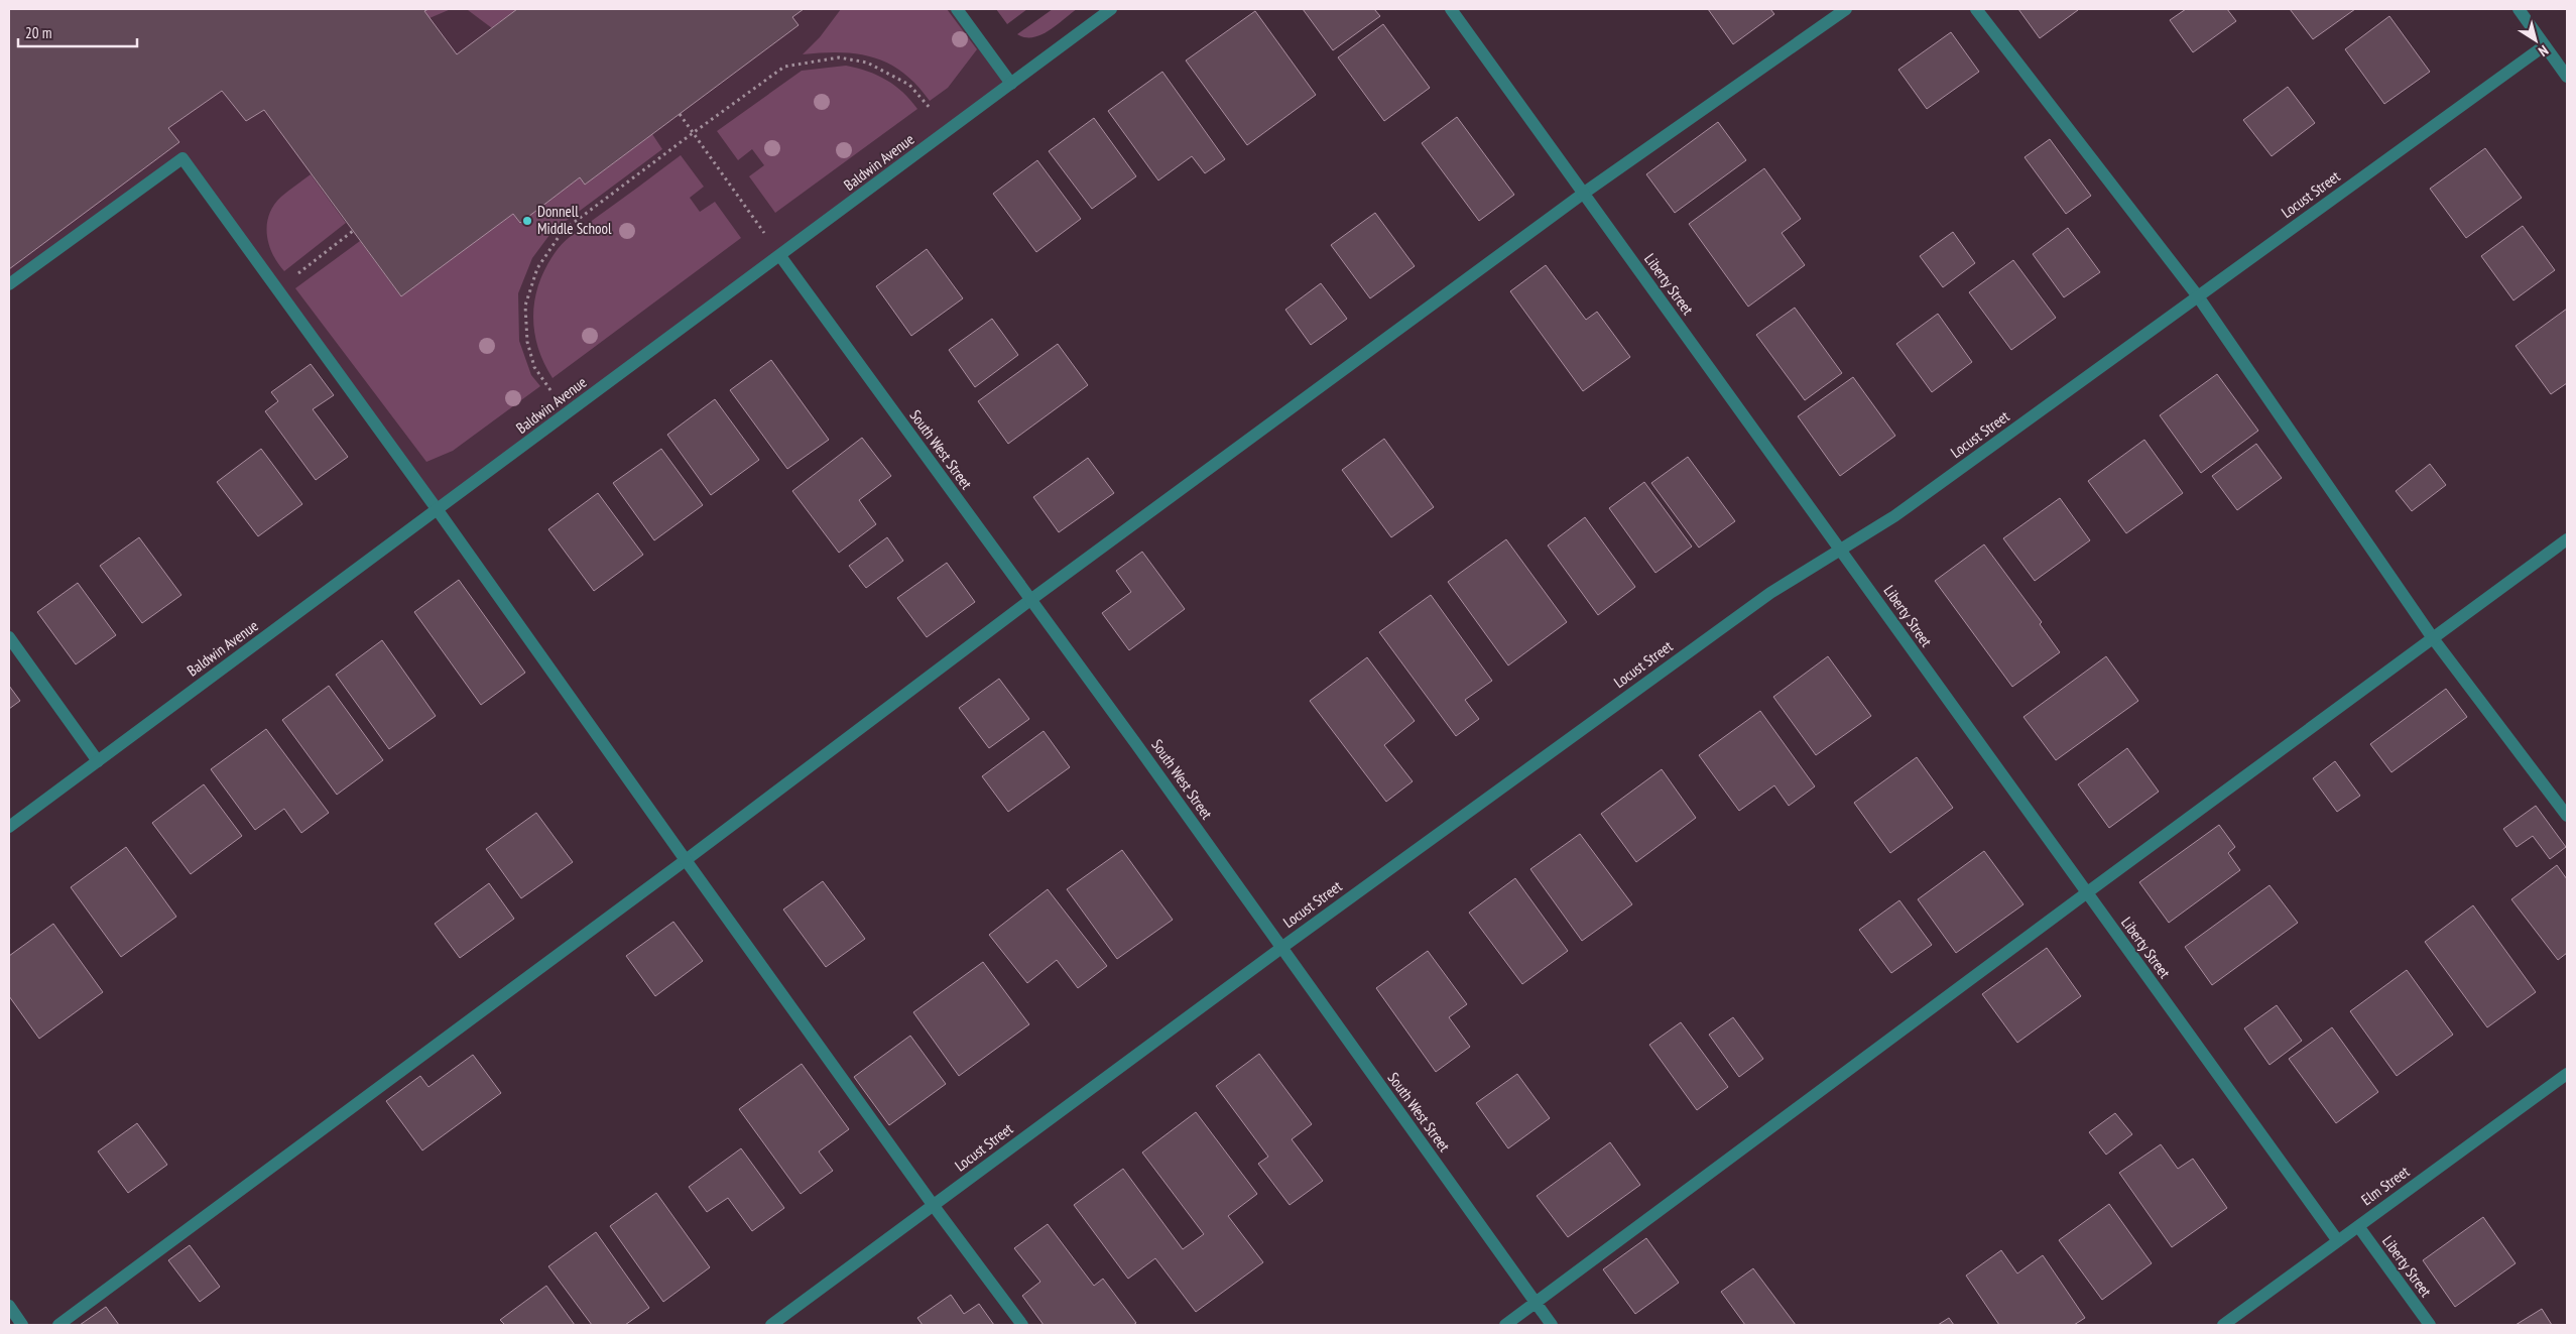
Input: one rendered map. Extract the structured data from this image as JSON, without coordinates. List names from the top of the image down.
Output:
{
  "streets": {
    "street": [
      "Baldwin Avenue",
      "Locust Street",
      "Liberty Street",
      "South West Street",
      "Elm Street"
    ]
  },
  "crossings": [
    ["Baldwin Avenue", "South West Street"],
    ["Locust Street", "Liberty Street"],
    ["Locust Street", "South West Street"],
    ["Liberty Street", "Elm Street"]
  ],
  "places": ["Donnell Middle School"],
  "scale_bar": "20 m",
  "north": "bottom right"
}
